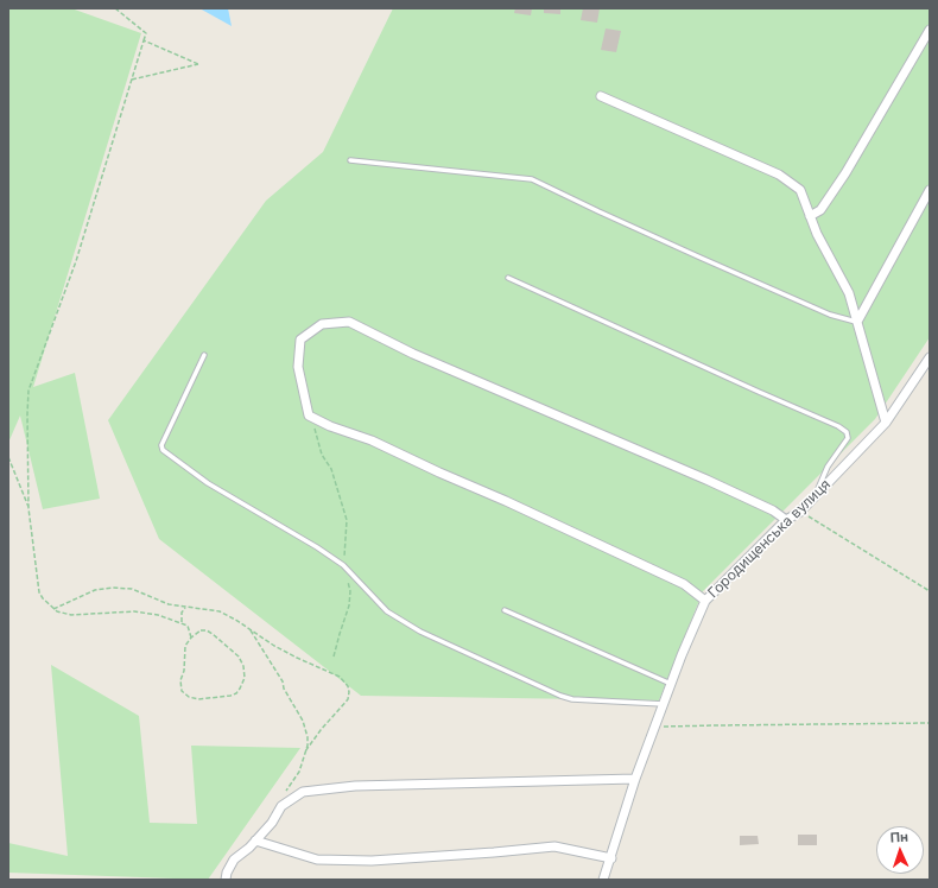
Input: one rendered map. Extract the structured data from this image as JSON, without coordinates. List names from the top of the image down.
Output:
{
  "streets": {
    "street": ["Городищенська вулиця"]
  },
  "north": "top"
}
